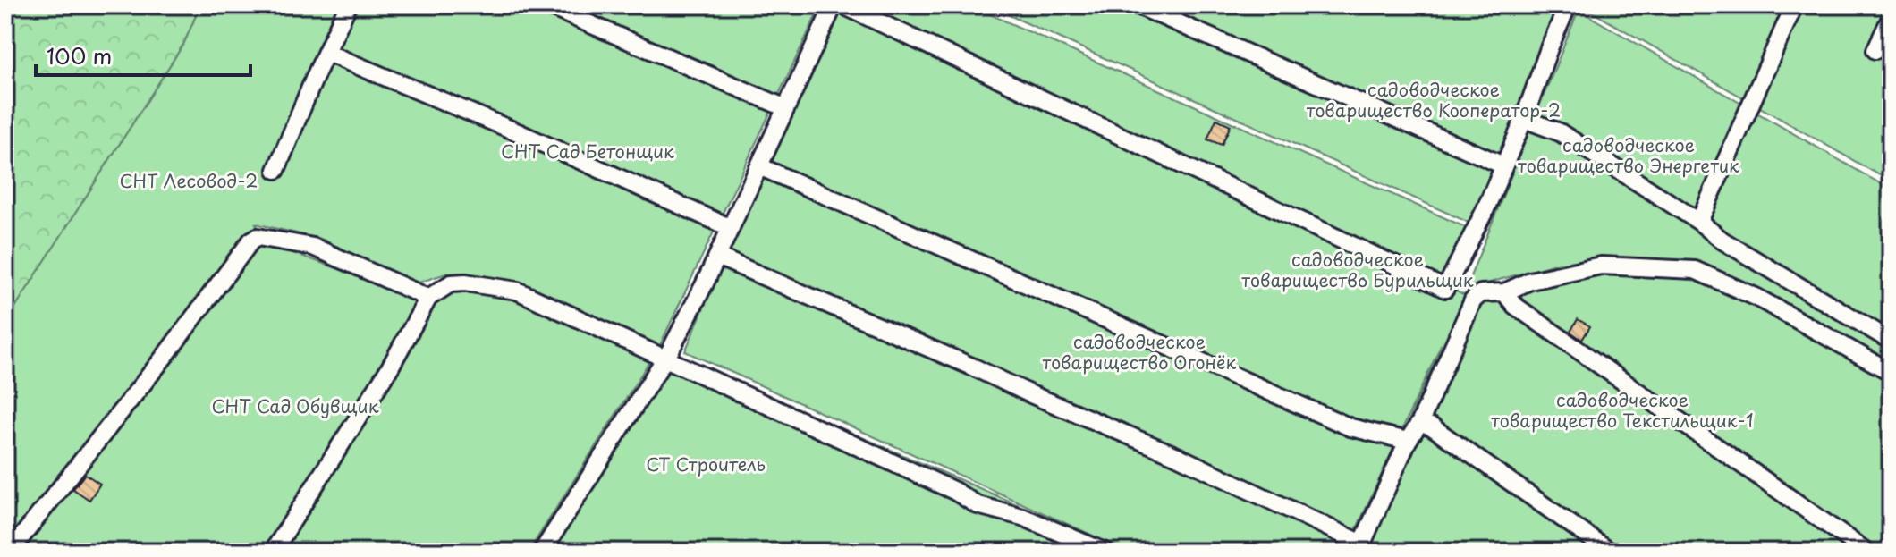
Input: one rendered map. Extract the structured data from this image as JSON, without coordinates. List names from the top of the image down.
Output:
{
  "parks": [
    "садоводческое товарищество Кооператор-2",
    "садоводческое товарищество Энергетик",
    "СНТ Сад Бетонщик",
    "СНТ Лесовод-2",
    "садоводческое товарищество Бурильщик",
    "садоводческое товарищество Огонёк",
    "садоводческое товарищество Текстильщик-1",
    "СНТ Сад Обувщик",
    "СТ Строитель"
  ],
  "scale_bar": "100 m"
}
